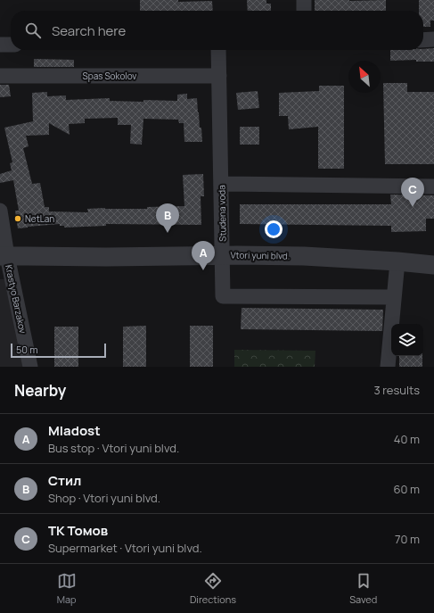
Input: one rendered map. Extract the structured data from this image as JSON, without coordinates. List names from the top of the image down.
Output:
{
  "streets": {
    "street": [
      "Spas Sokolov",
      "Studena voda",
      "Vtori yuni blvd.",
      "Krastyo Barzakov"
    ]
  },
  "crossings": [
    ["Spas Sokolov", "Studena voda"],
    ["Studena voda", "Vtori yuni blvd."],
    ["Vtori yuni blvd.", "Krastyo Barzakov"]
  ],
  "places": ["NetLan"],
  "scale_bar": "50 m",
  "north": "top left",
  "page": {
    "search": "Search here",
    "pins": ["C", "B", "A"],
    "scale": "50 m",
    "heading": ["Nearby", "3 results"],
    "list": [
      {
        "mark": "A",
        "name": "Mladost",
        "note": "Bus stop · Vtori yuni blvd.",
        "value": "40 m"
      },
      {
        "mark": "B",
        "name": "Стил",
        "note": "Shop · Vtori yuni blvd.",
        "value": "60 m"
      },
      {
        "mark": "C",
        "name": "ТК Томов",
        "note": "Supermarket · Vtori yuni blvd.",
        "value": "70 m"
      }
    ],
    "nav": ["Map", "Directions", "Saved"]
  }
}
